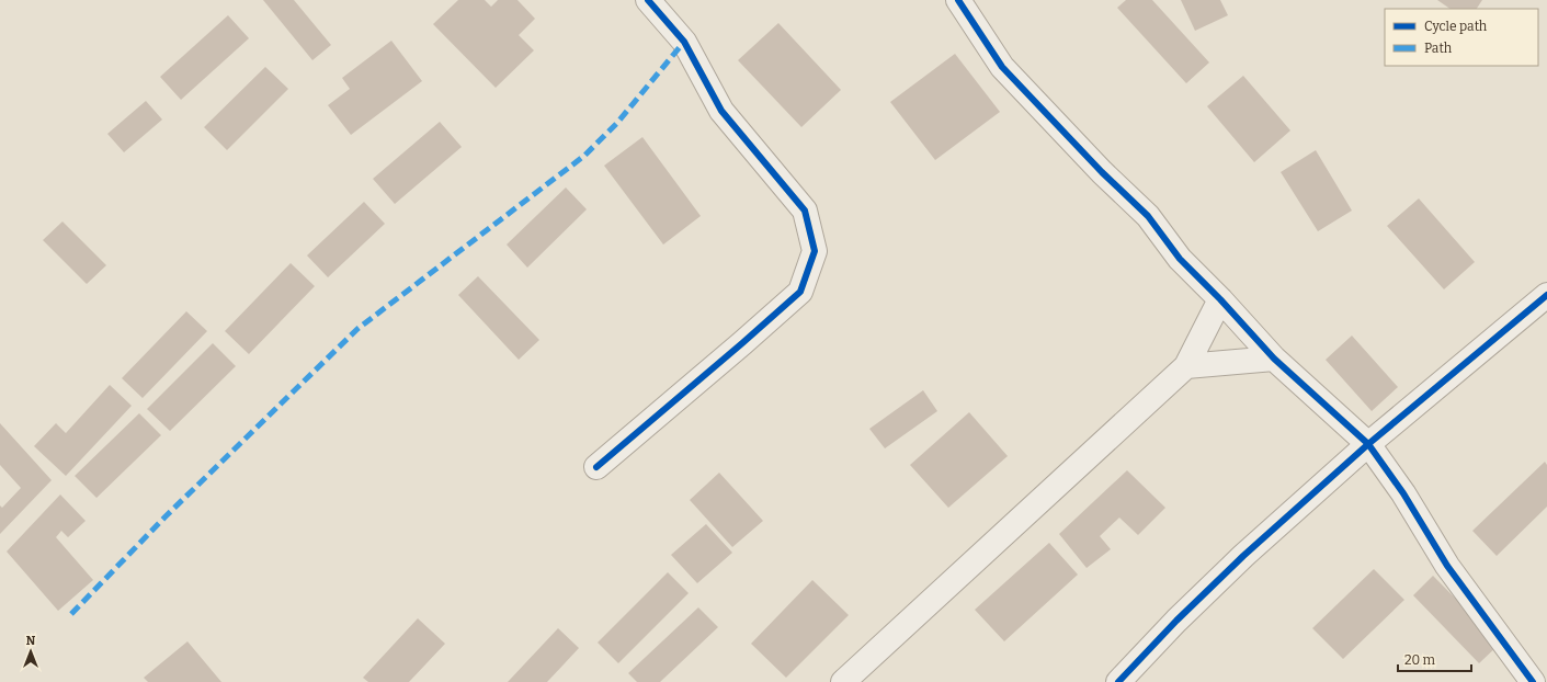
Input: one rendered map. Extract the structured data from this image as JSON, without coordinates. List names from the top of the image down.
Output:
{
  "legend": ["Cycle path", "Path"],
  "scale_bar": "20 m",
  "north": "top"
}
